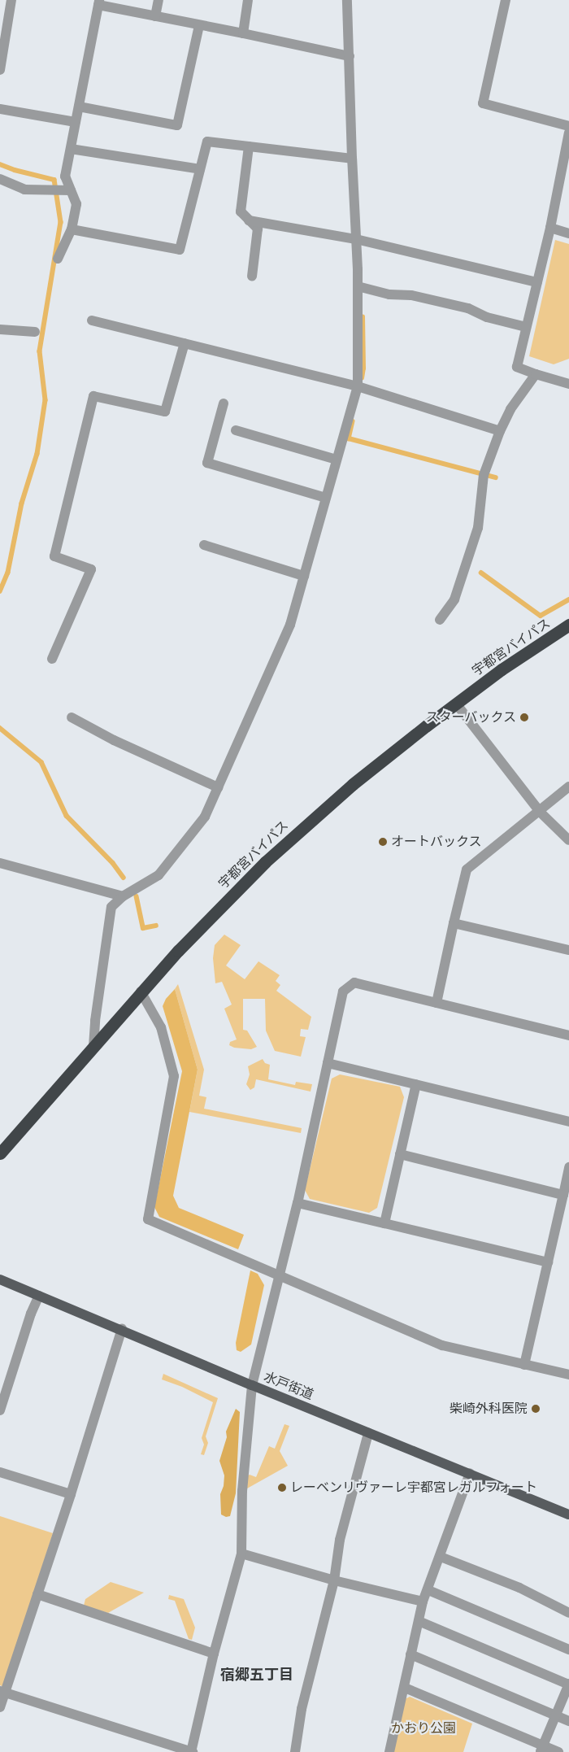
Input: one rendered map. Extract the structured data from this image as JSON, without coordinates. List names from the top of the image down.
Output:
{
  "streets": {
    "highway": ["宇都宮バイパス"],
    "main road": ["水戸街道"]
  },
  "districts": ["宿郷五丁目"],
  "parks": ["かおり公園"],
  "places": [
    "スターバックス",
    "オートバックス",
    "柴崎外科医院",
    "レーベンリヴァーレ宇都宮レガルフォート"
  ]
}
